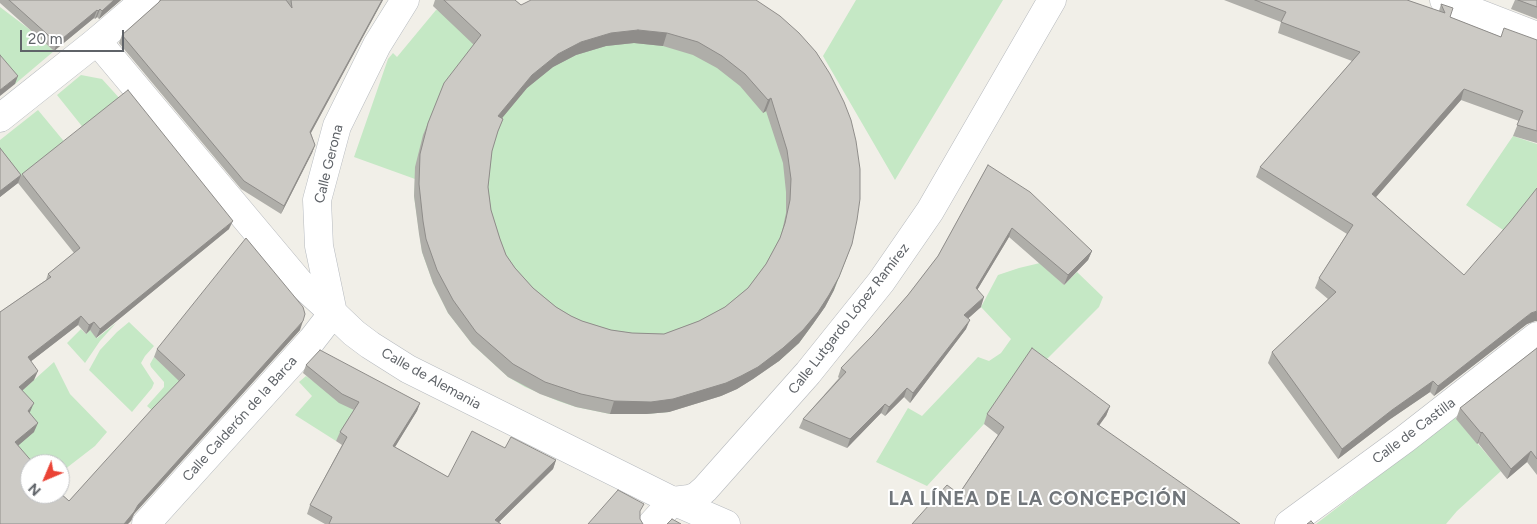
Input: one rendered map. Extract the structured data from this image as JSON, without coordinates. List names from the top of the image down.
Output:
{
  "streets": {
    "street": [
      "Calle Gerona",
      "Calle Lutgardo López Ramírez",
      "Calle de Alemania",
      "Calle Calderón de la Barca",
      "Calle de Castilla"
    ]
  },
  "crossings": [
    ["Calle Gerona", "Calle de Alemania"],
    ["Calle Gerona", "Calle Calderón de la Barca"],
    ["Calle Lutgardo López Ramírez", "Calle de Alemania"],
    ["Calle de Alemania", "Calle Calderón de la Barca"]
  ],
  "districts": ["LA LÍNEA DE LA CONCEPCIÓN"],
  "scale_bar": "20 m",
  "north": "bottom left"
}
